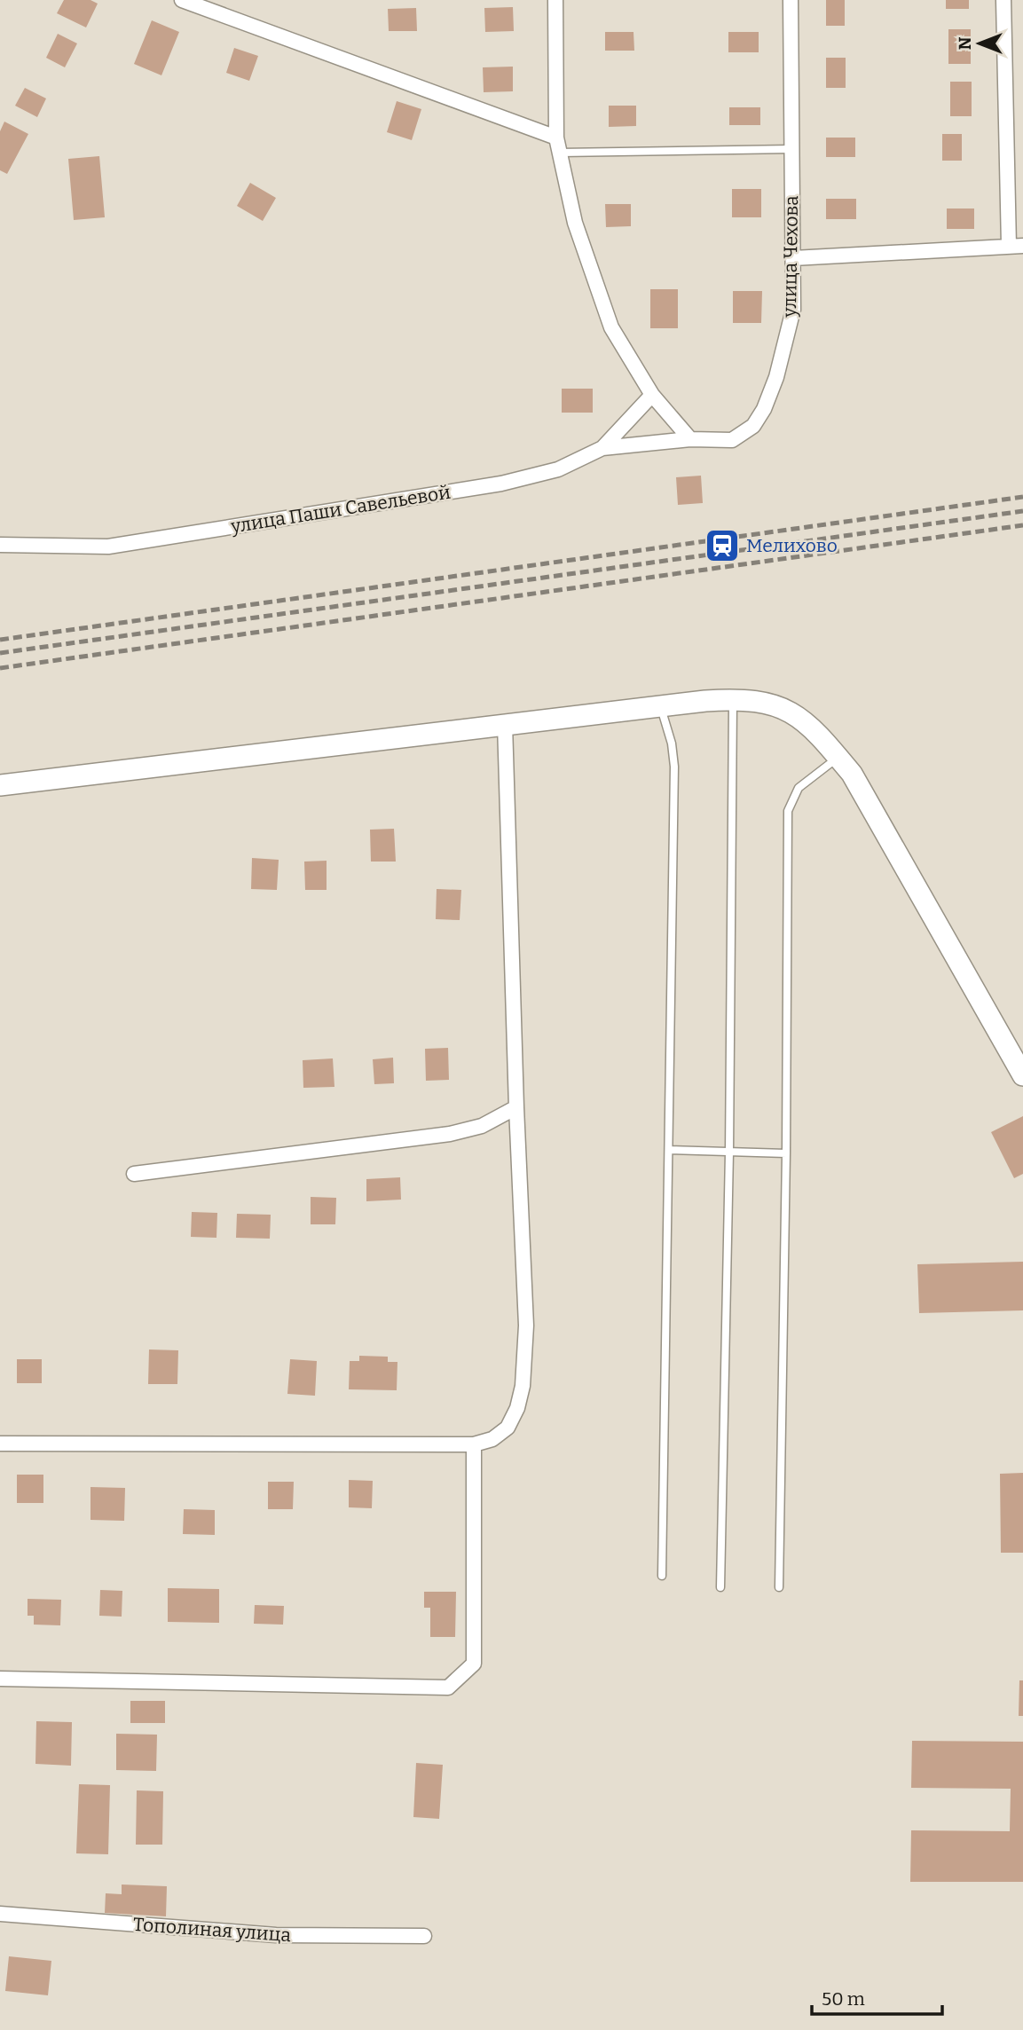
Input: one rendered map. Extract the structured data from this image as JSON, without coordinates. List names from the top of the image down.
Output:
{
  "streets": {
    "street": ["улица Чехова", "улица Паши Савельевой", "Тополиная улица"]
  },
  "crossings": [
    ["улица Чехова", "улица Паши Савельевой"]
  ],
  "places": {
    "station": ["Мелихово"]
  },
  "scale_bar": "50 m",
  "north": "left"
}
